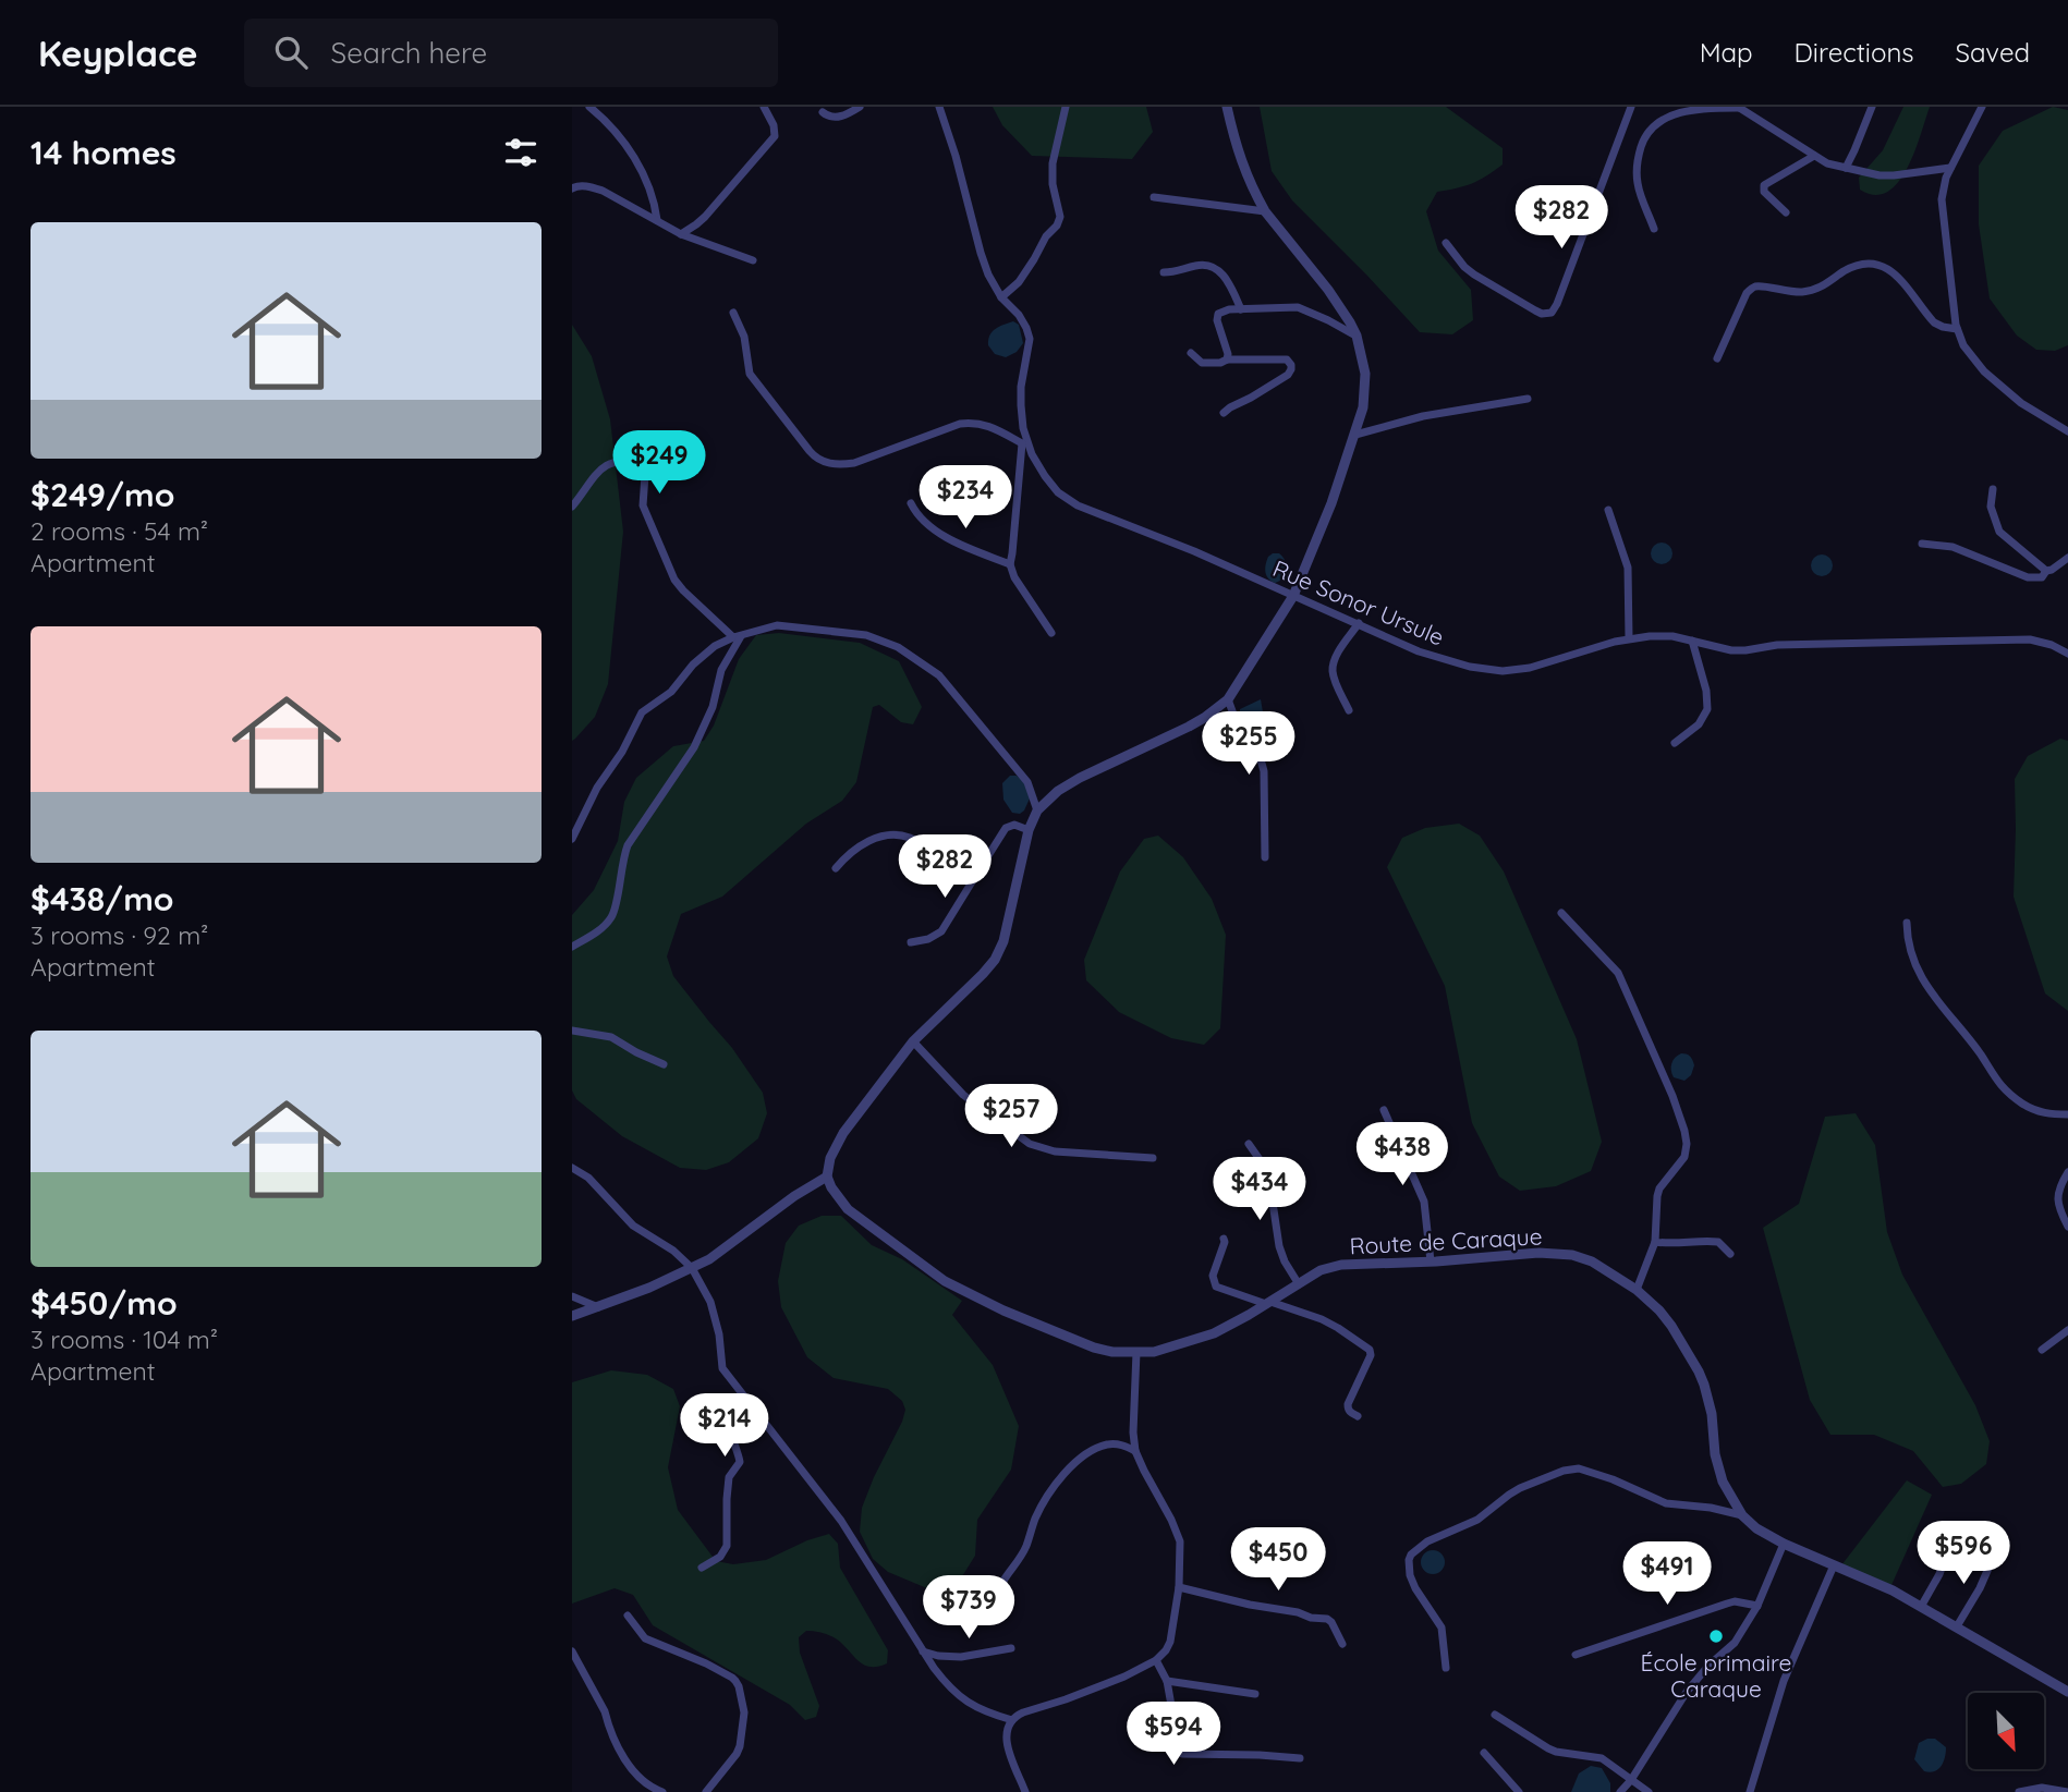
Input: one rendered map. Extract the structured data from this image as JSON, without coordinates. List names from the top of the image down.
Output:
{
  "streets": {
    "street": ["Rue Sonor Ursule", "Route de Caraque"]
  },
  "places": ["École primaire Caraque"],
  "north": "bottom right",
  "page": {
    "header": "Keyplace",
    "search": "Search here",
    "nav": ["Map", "Directions", "Saved"],
    "heading": "14 homes",
    "price": [
      "$282",
      "$249",
      "$234",
      "$255",
      "$282",
      "$257",
      "$438",
      "$434",
      "$214",
      "$596",
      "$450",
      "$491",
      "$739",
      "$594"
    ],
    "list": [
      {
        "name": "$249/mo",
        "note": "2 rooms · 54 m² · Apartment"
      },
      {
        "name": "$438/mo",
        "note": "3 rooms · 92 m² · Apartment"
      },
      {
        "name": "$450/mo",
        "note": "3 rooms · 104 m² · Apartment"
      }
    ]
  }
}
